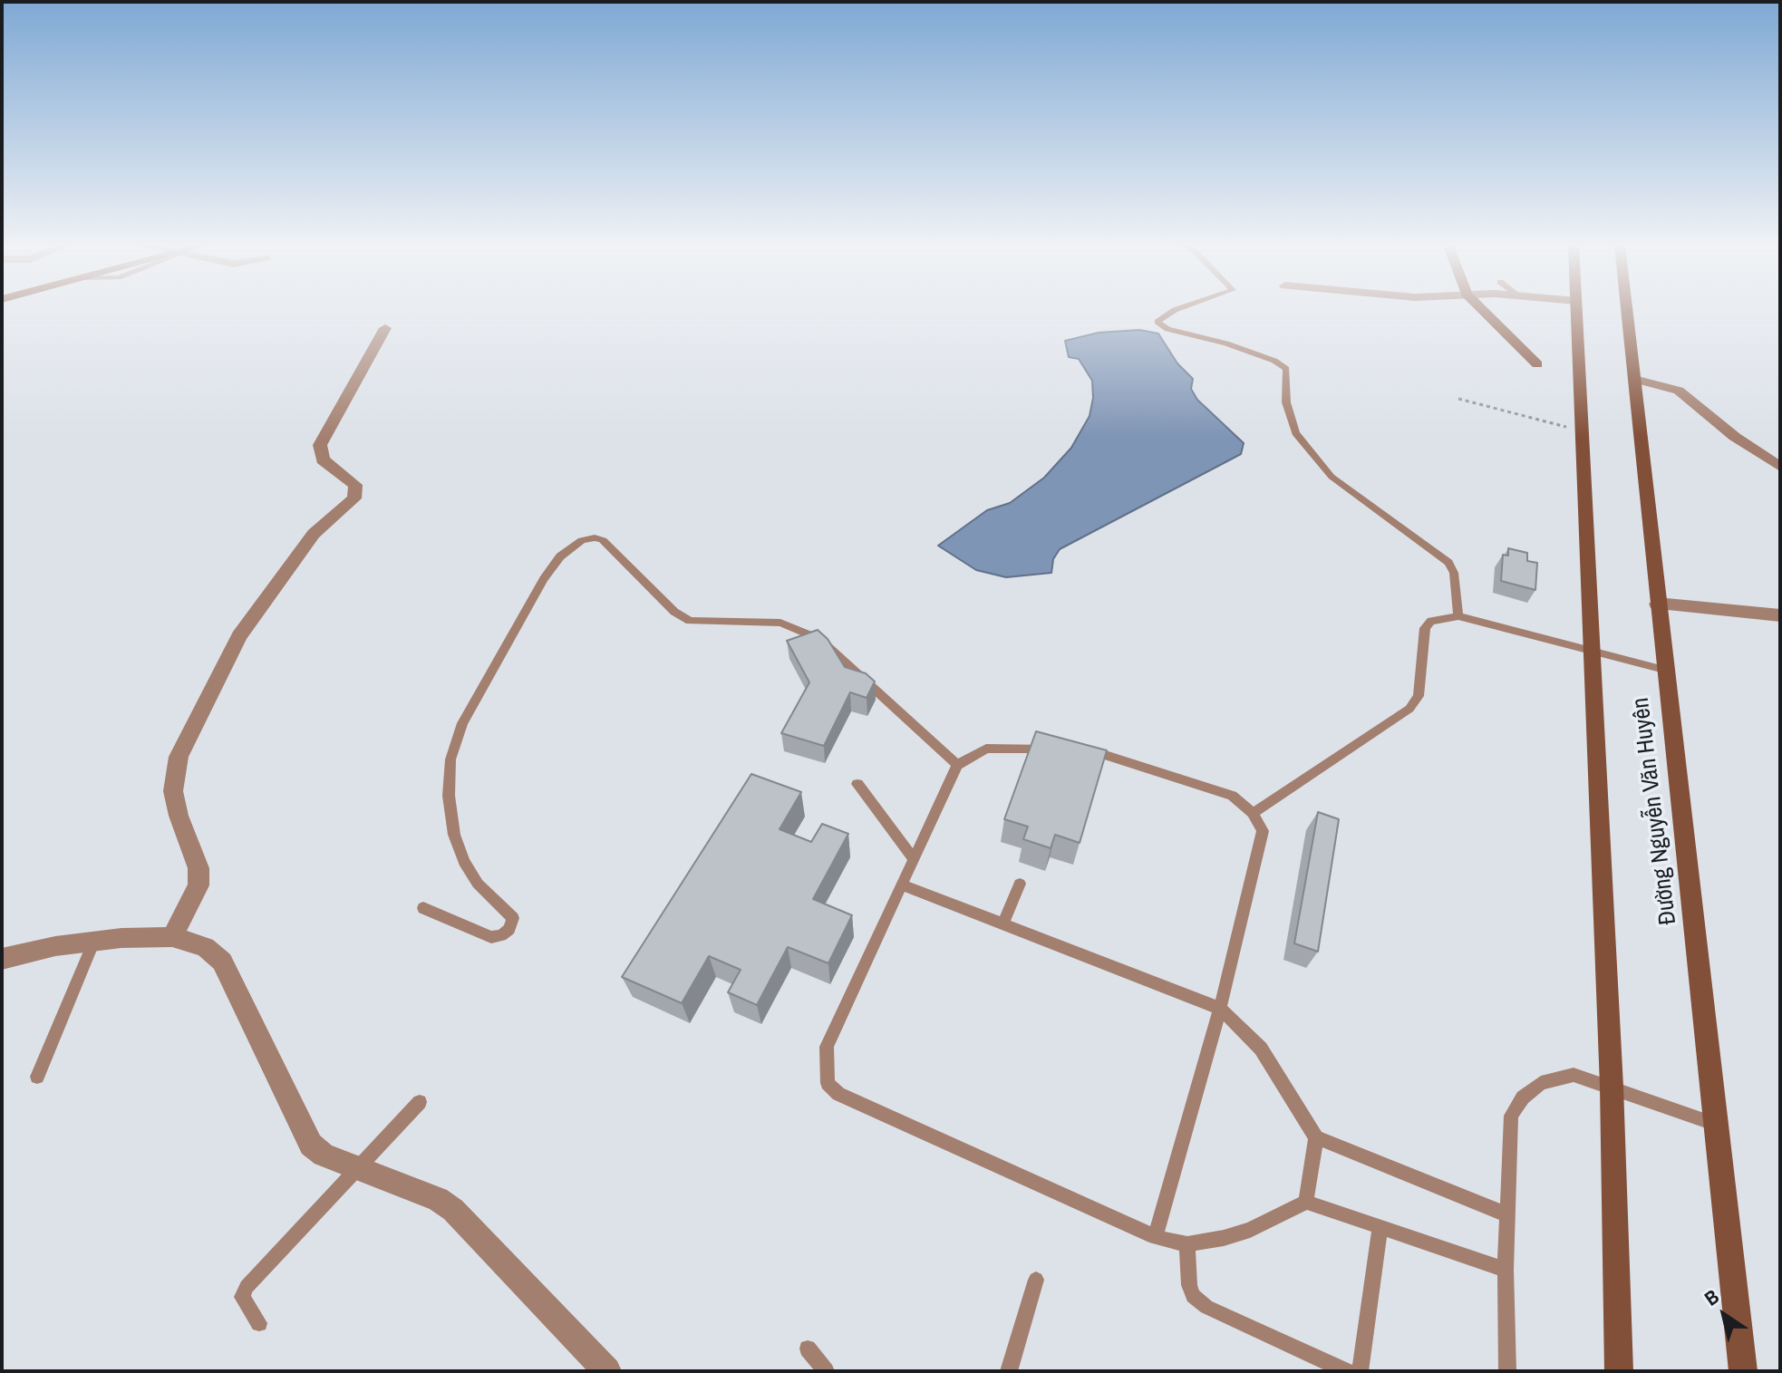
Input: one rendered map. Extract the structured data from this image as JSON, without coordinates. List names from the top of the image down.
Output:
{
  "streets": {
    "street": ["Đường Nguyễn Văn Huyên"]
  },
  "north": "top left"
}
